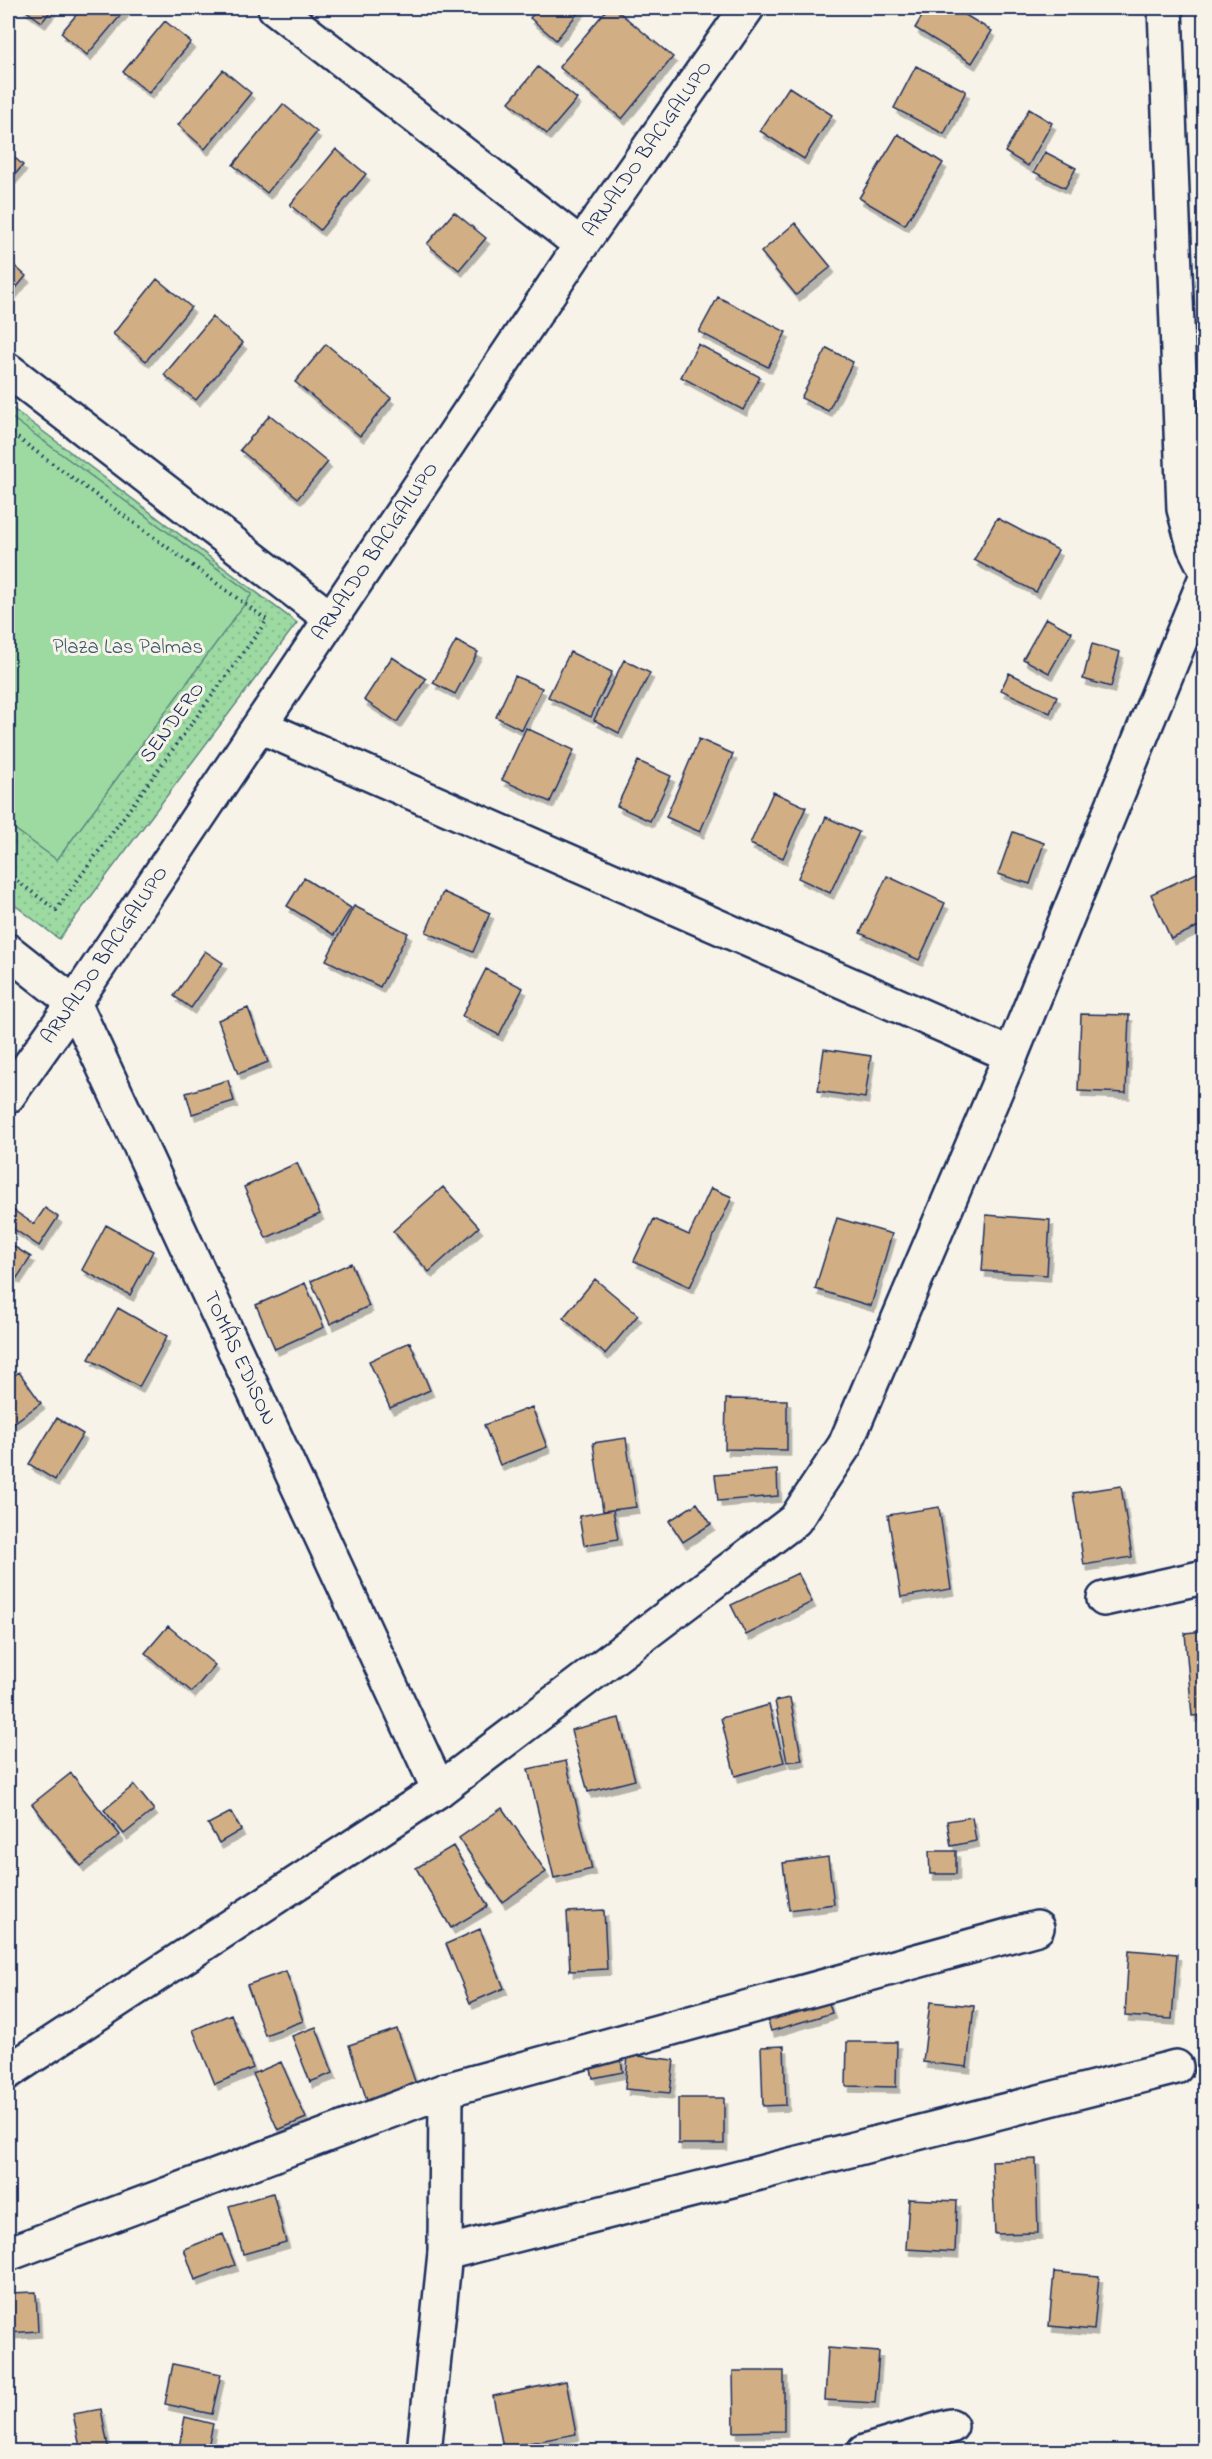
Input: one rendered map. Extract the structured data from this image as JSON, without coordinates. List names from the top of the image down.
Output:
{
  "streets": {
    "street": ["ARNALDO BACIGALUPO", "TOMÁS EDISON"],
    "path": ["SENDERO"]
  },
  "crossings": [
    ["ARNALDO BACIGALUPO", "TOMÁS EDISON"]
  ],
  "parks": ["Plaza Las Palmas"]
}
